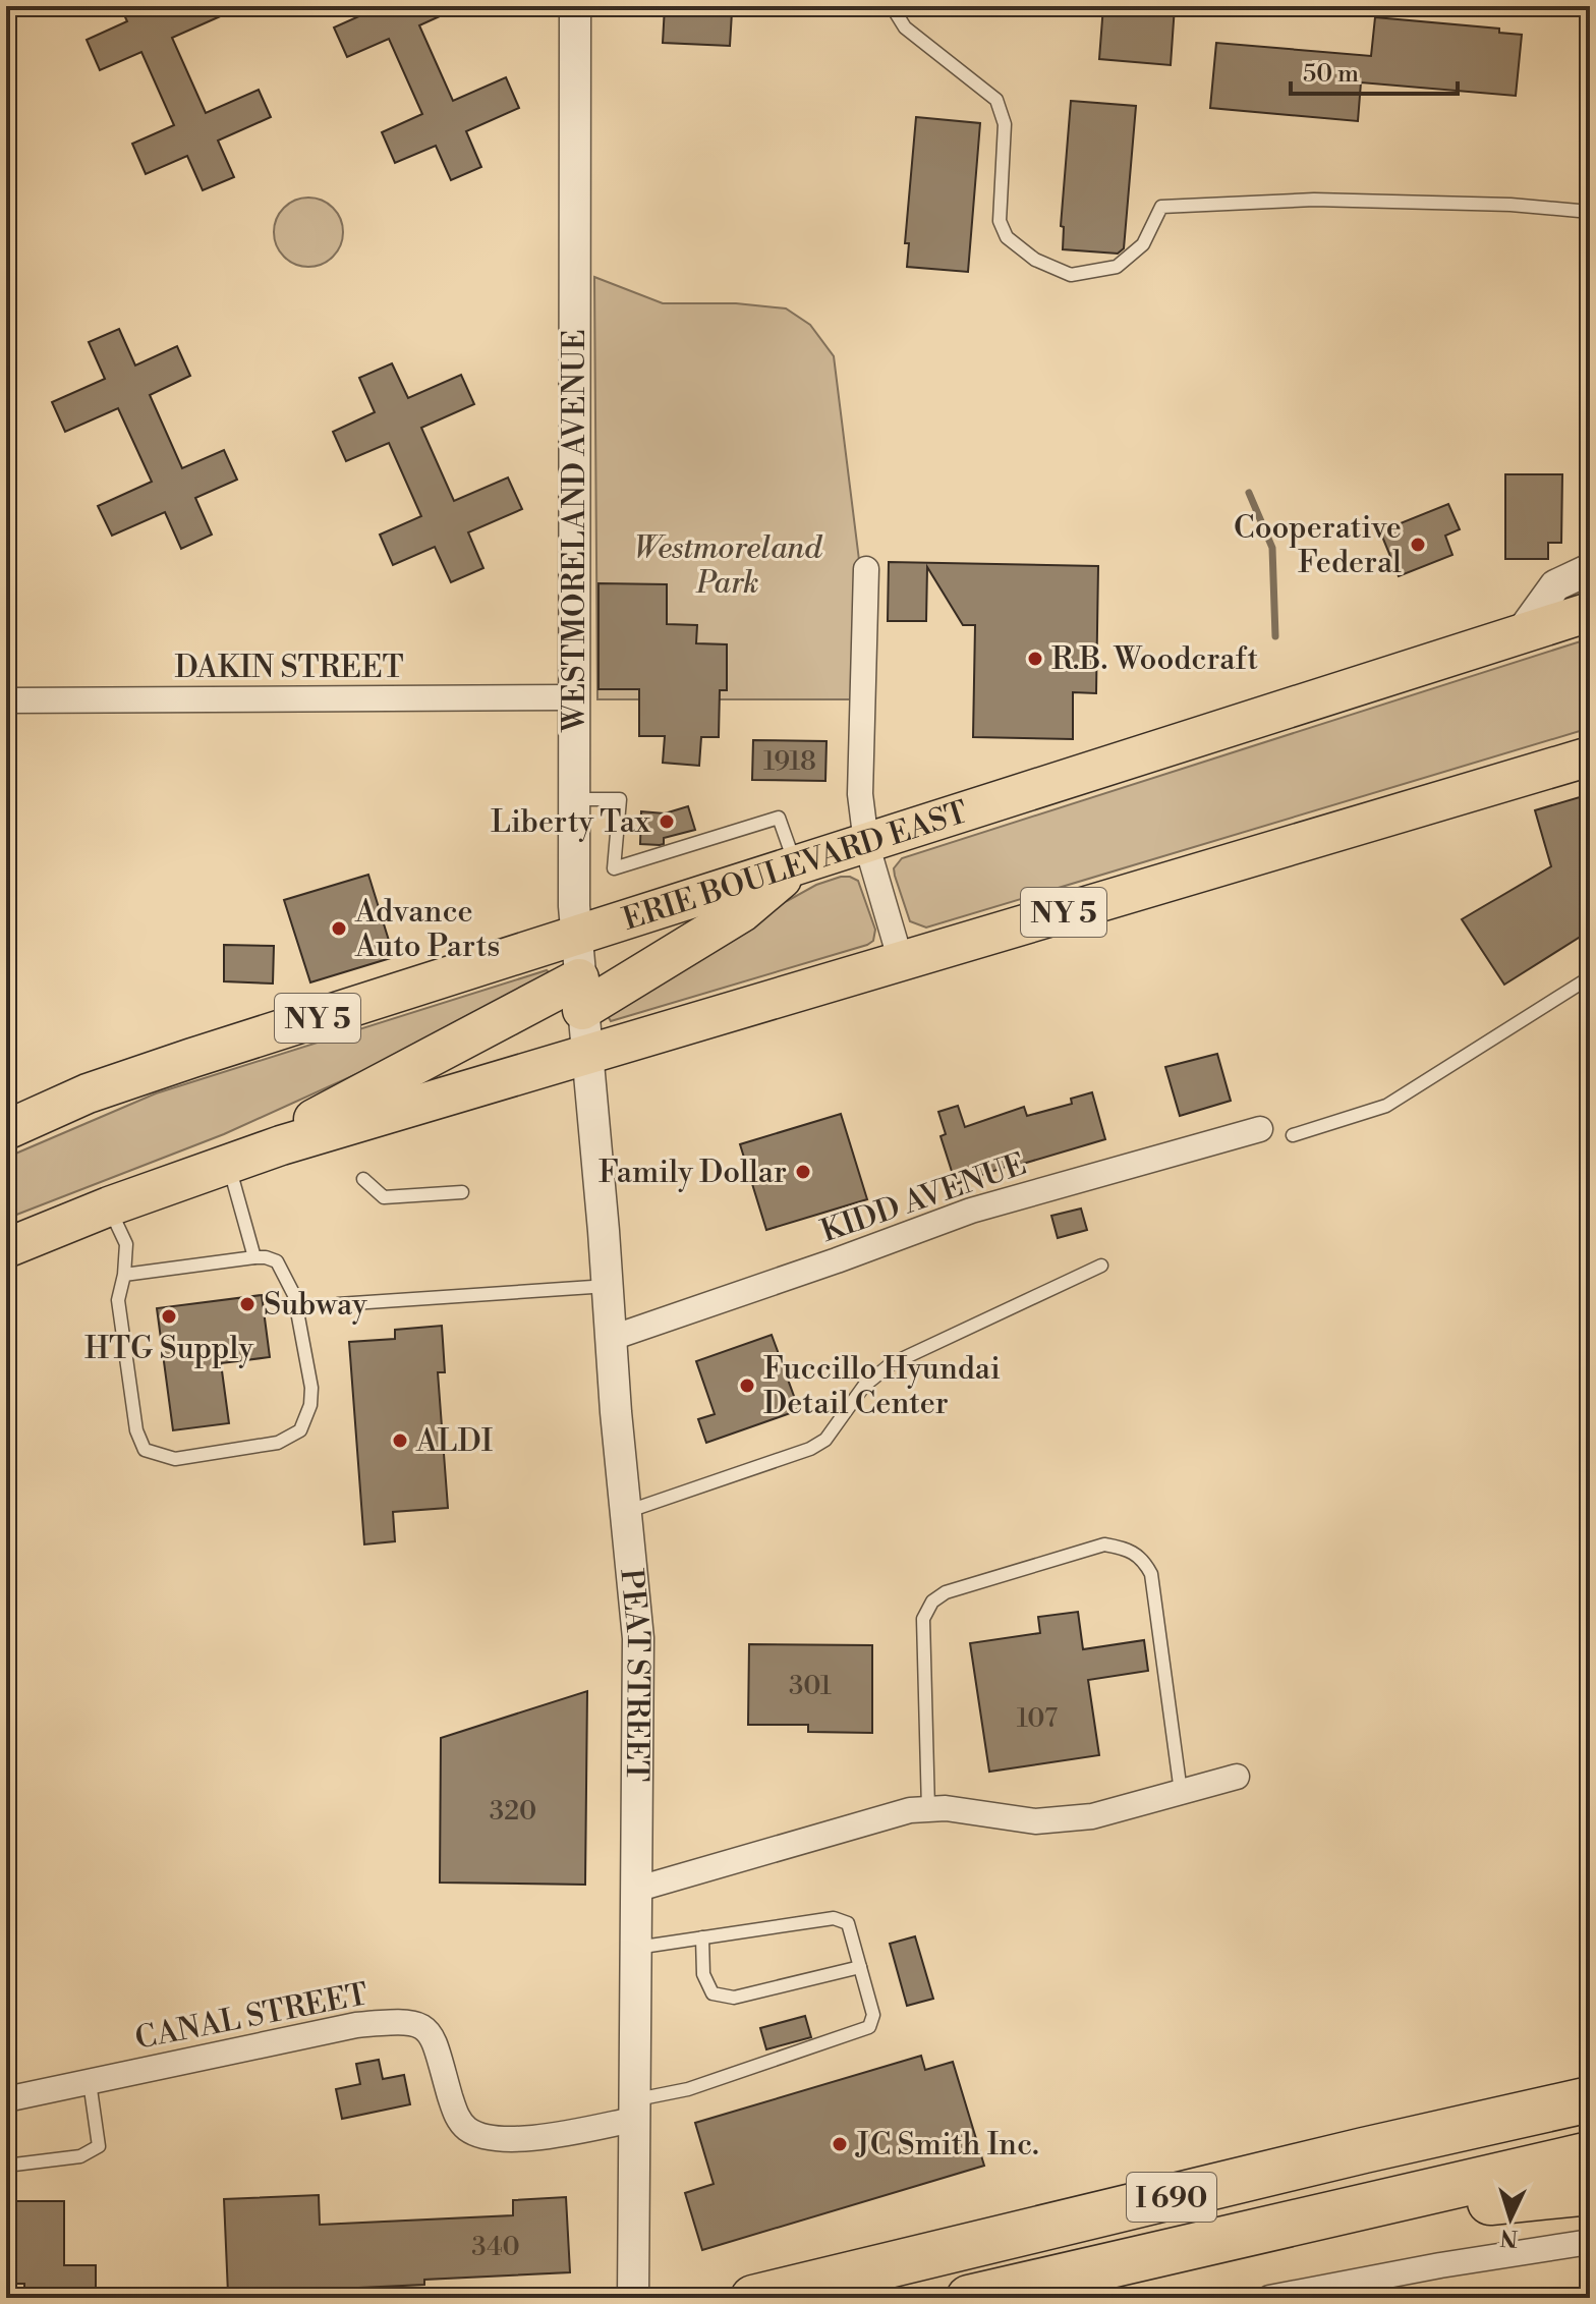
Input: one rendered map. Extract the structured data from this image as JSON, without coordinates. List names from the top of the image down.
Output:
{
  "streets": {
    "highway": ["I 690"],
    "main road": ["ERIE BOULEVARD EAST", "NY 5"],
    "street": [
      "WESTMORELAND AVENUE",
      "DAKIN STREET",
      "KIDD AVENUE",
      "PEAT STREET",
      "CANAL STREET"
    ]
  },
  "crossings": [
    ["WESTMORELAND AVENUE", "DAKIN STREET"],
    ["WESTMORELAND AVENUE", "ERIE BOULEVARD EAST"],
    ["WESTMORELAND AVENUE", "NY 5"],
    ["WESTMORELAND AVENUE", "PEAT STREET"],
    ["NY 5", "PEAT STREET"],
    ["KIDD AVENUE", "PEAT STREET"],
    ["PEAT STREET", "CANAL STREET"]
  ],
  "parks": ["Westmoreland Park"],
  "places": [
    "Cooperative Federal",
    "R.B. Woodcraft",
    "Liberty Tax",
    "Advance Auto Parts",
    "Family Dollar",
    "Subway",
    "HTG Supply",
    "Fuccillo Hyundai Detail Center",
    "ALDI",
    "JC Smith Inc."
  ],
  "house_numbers": [
    "1918",
    "301",
    "107",
    "320",
    "340"
  ],
  "scale_bar": "50 m",
  "north": "bottom"
}
